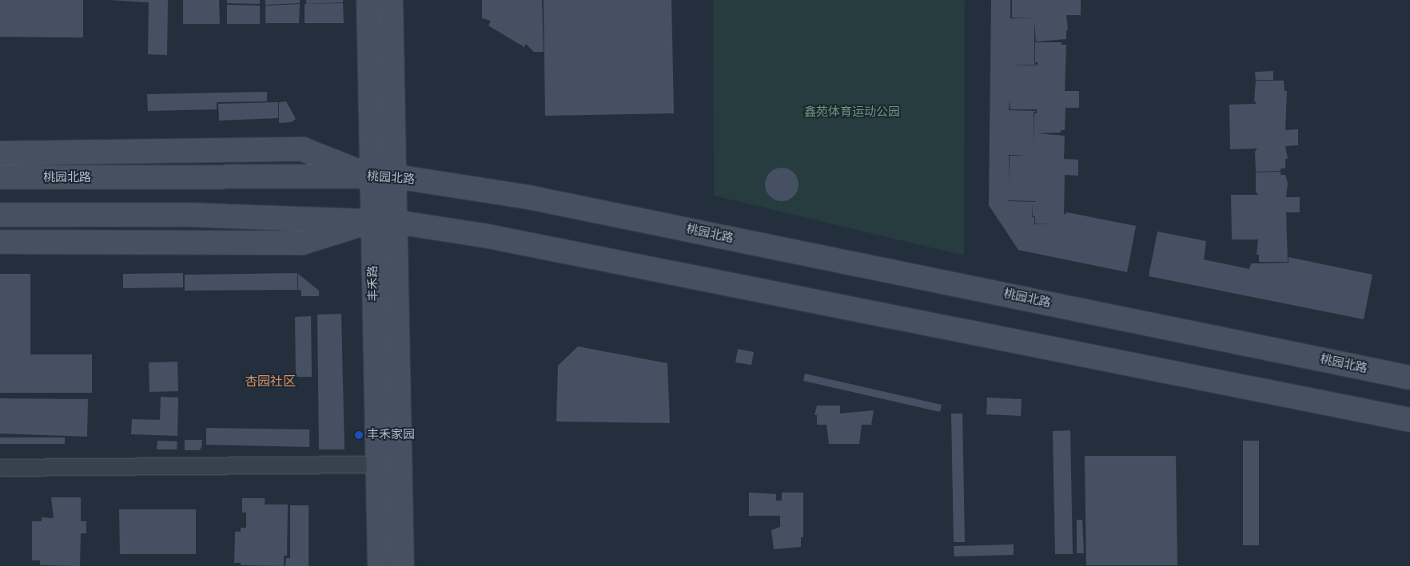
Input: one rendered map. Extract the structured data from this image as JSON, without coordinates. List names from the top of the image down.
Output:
{
  "streets": {
    "main road": ["桃园北路", "丰禾路"]
  },
  "crossings": [
    ["桃园北路", "丰禾路"]
  ],
  "districts": ["杏园社区"],
  "parks": ["鑫苑体育运动公园"],
  "places": ["丰禾家园"]
}
